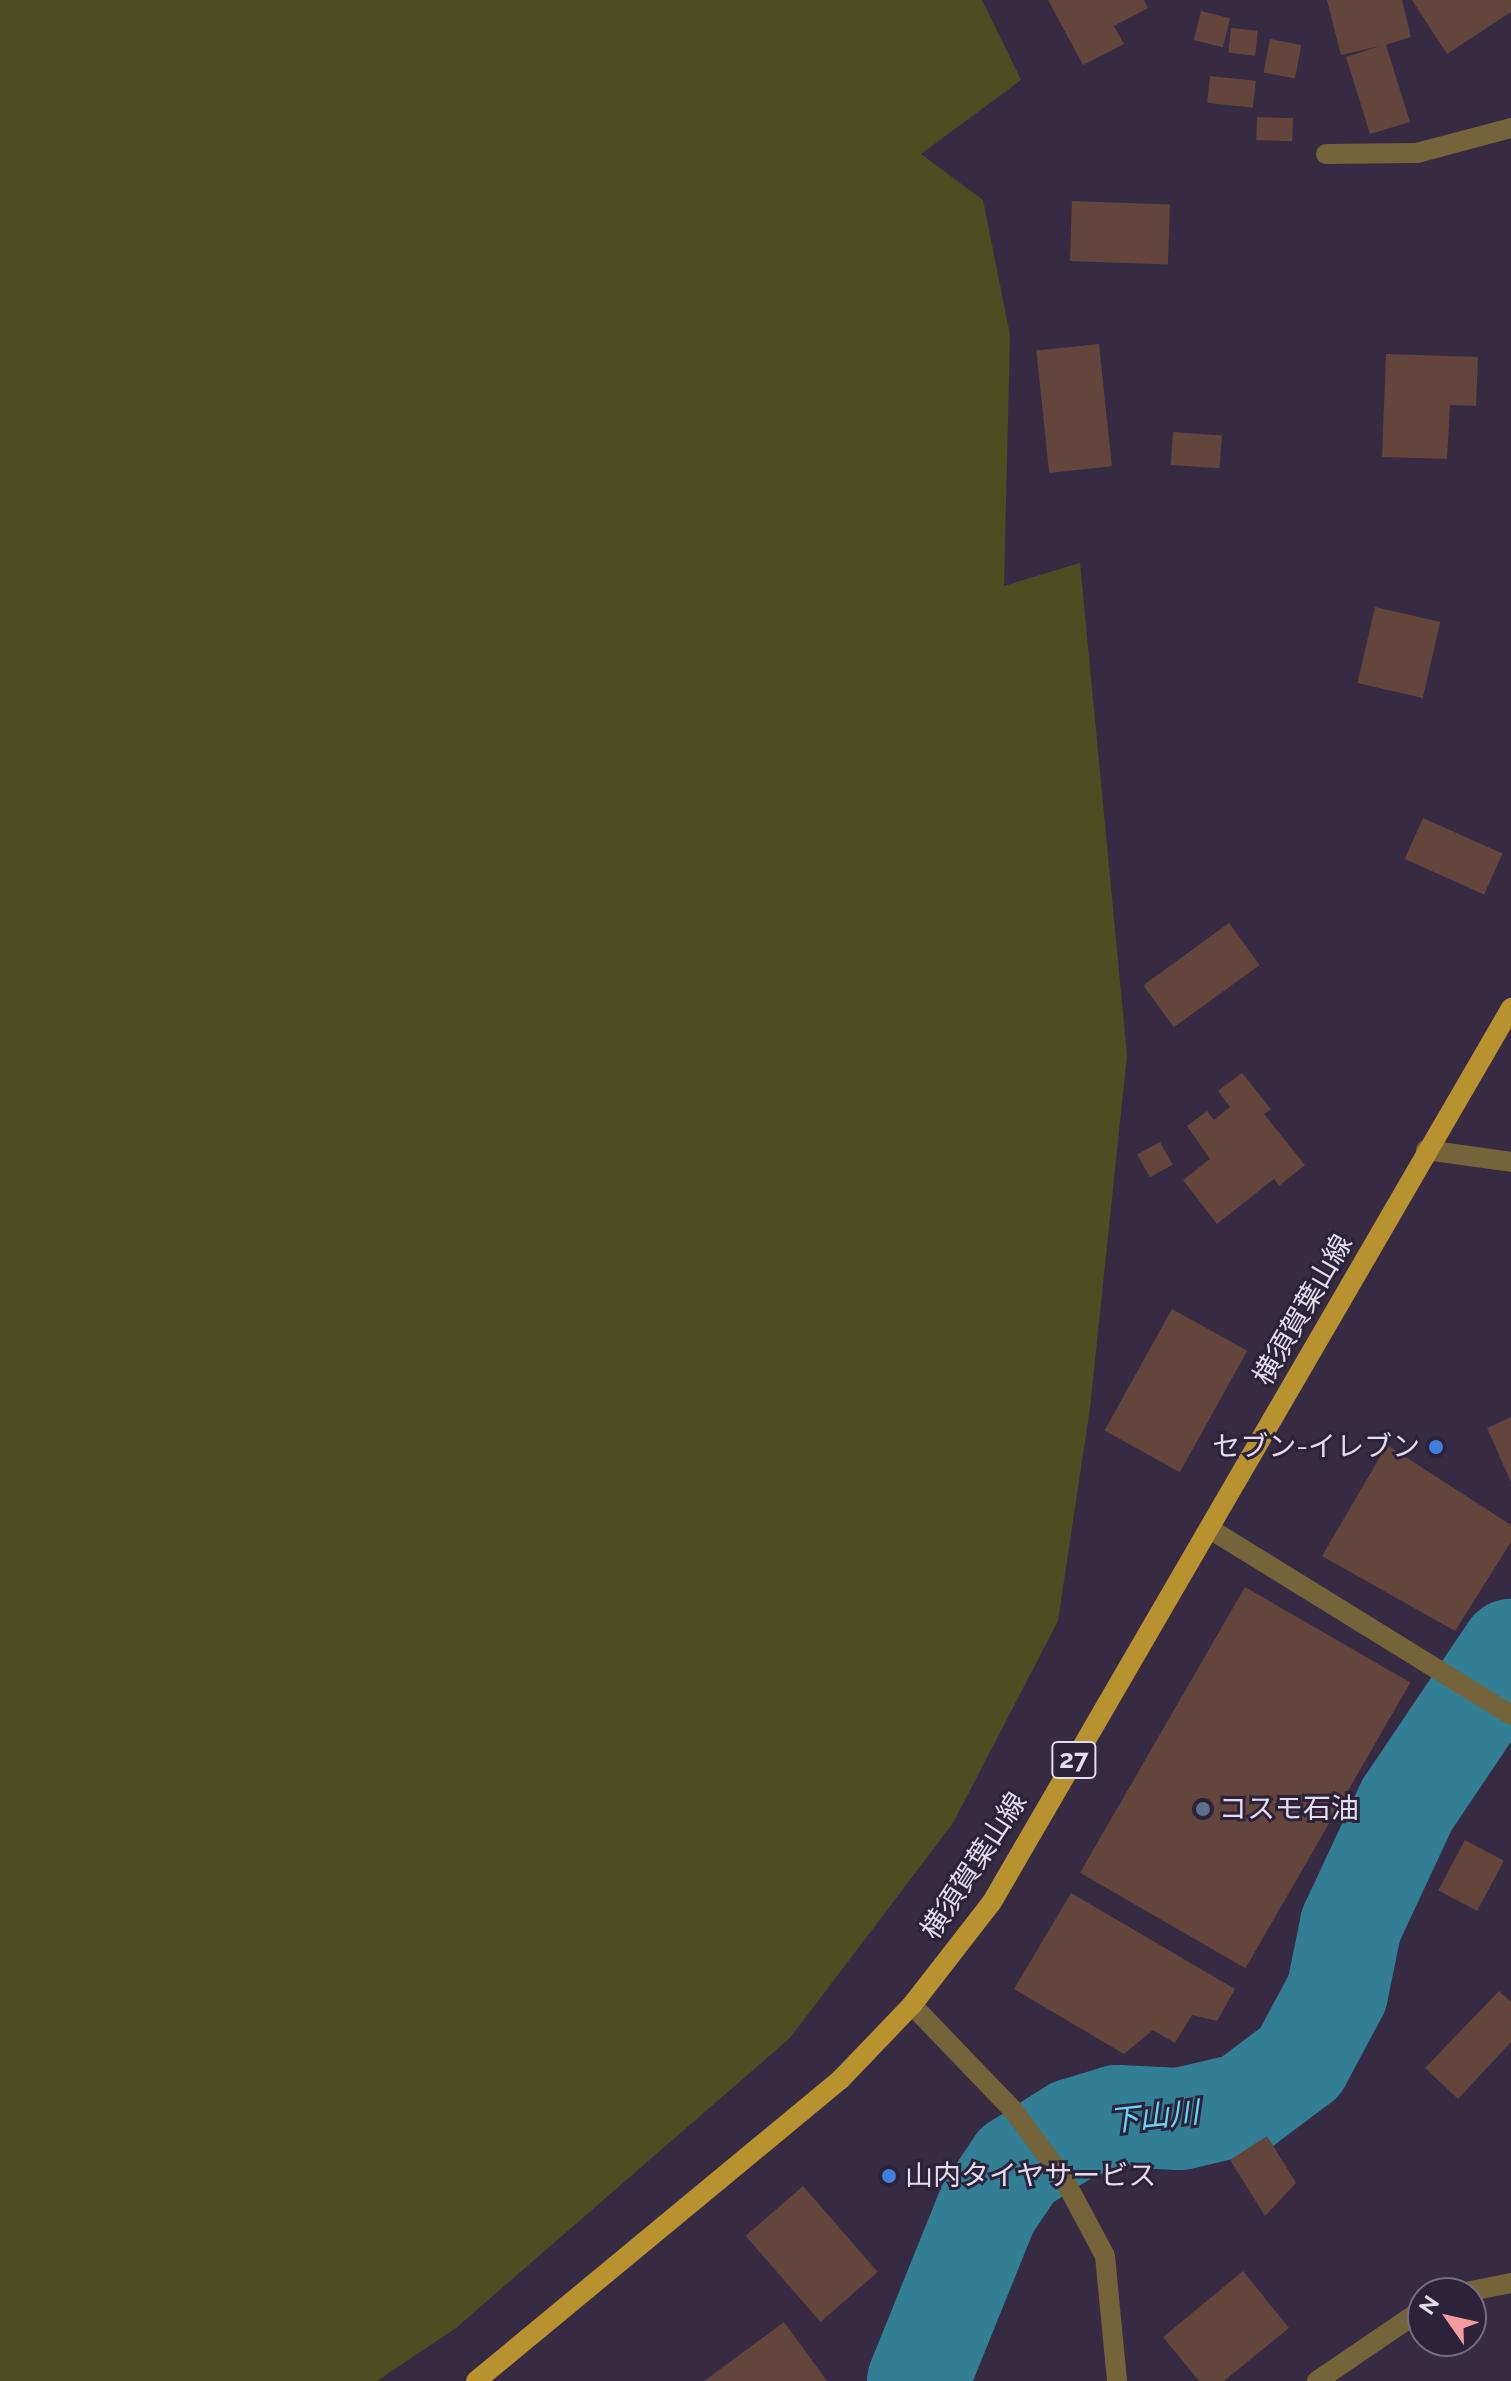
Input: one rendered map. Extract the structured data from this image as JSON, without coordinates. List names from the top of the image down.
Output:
{
  "streets": {
    "main road": ["横須賀葉山線", "27"]
  },
  "water": ["下山川"],
  "places": ["セブン-イレブン", "コスモ石油", "山内タイヤサービス"],
  "north": "top left"
}
